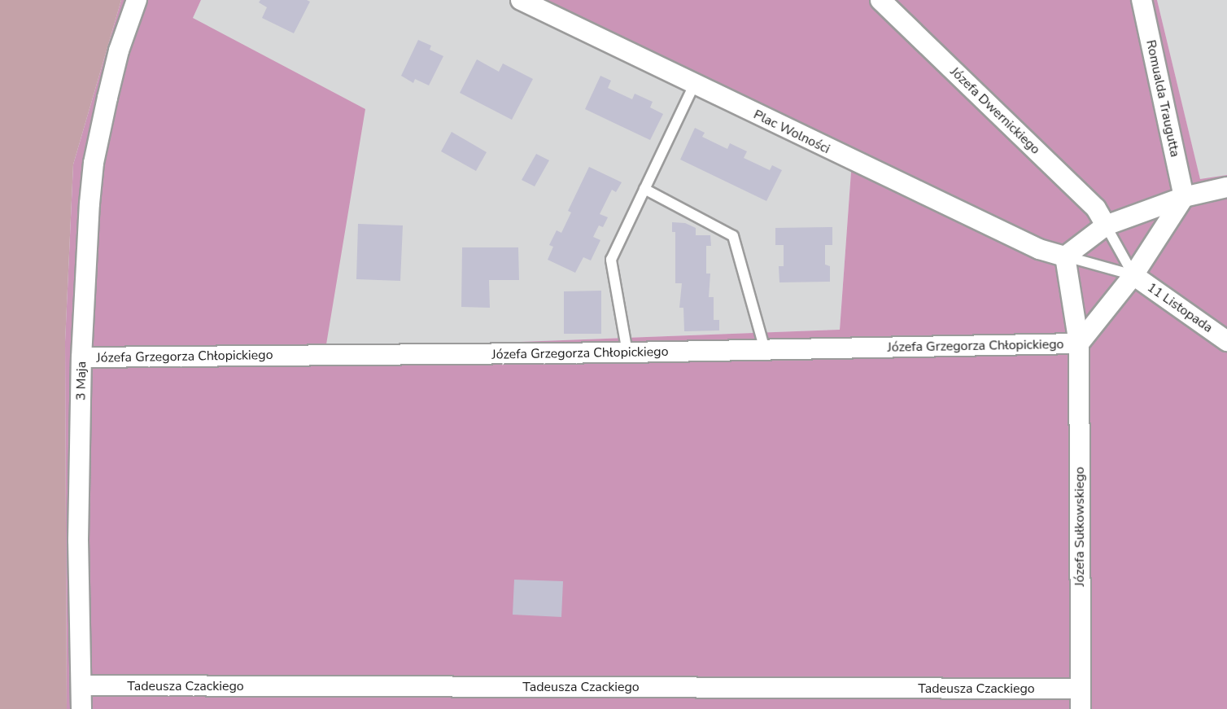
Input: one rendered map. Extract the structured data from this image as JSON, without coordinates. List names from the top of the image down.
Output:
{
  "streets": {
    "street": [
      "Romualda Traugutta",
      "Józefa Dwernickiego",
      "Plac Wolności",
      "11 Listopada",
      "Józefa Grzegorza Chłopickiego",
      "3 Maja",
      "Józefa Sułkowskiego",
      "Tadeusza Czackiego"
    ]
  },
  "crossings": [
    ["Plac Wolności", "Józefa Sułkowskiego"],
    ["Józefa Grzegorza Chłopickiego", "3 Maja"],
    ["Józefa Grzegorza Chłopickiego", "Józefa Sułkowskiego"],
    ["3 Maja", "Tadeusza Czackiego"],
    ["Józefa Sułkowskiego", "Tadeusza Czackiego"]
  ]
}
